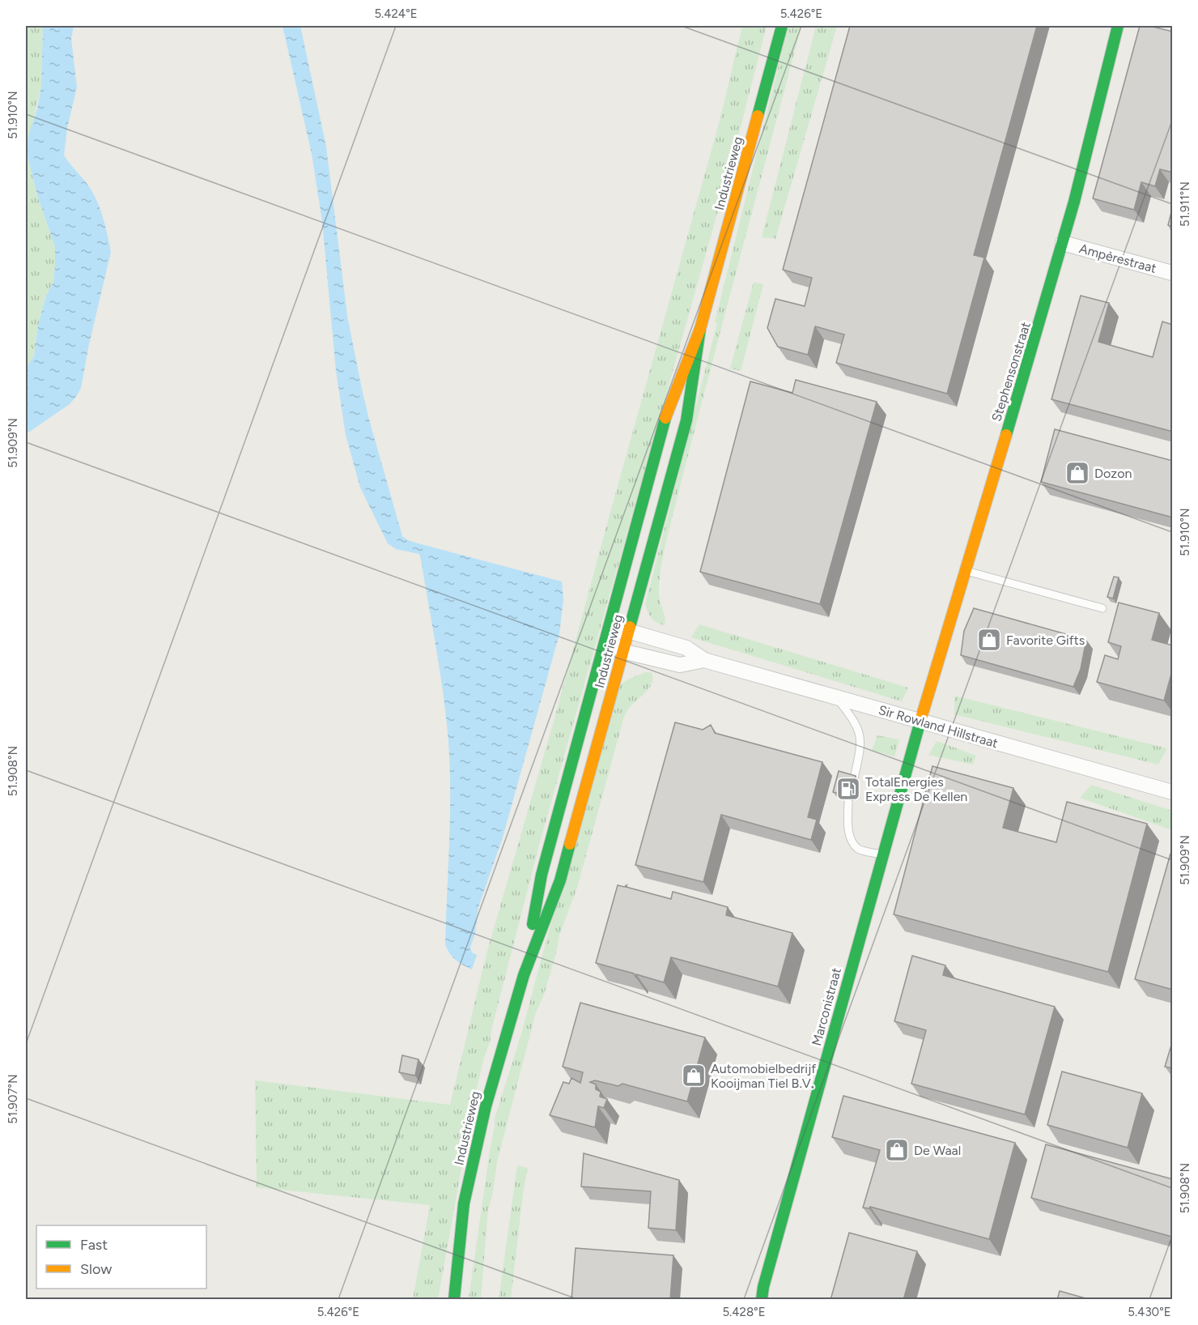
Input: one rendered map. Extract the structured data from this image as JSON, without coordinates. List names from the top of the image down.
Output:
{
  "streets": {
    "main road": ["Industrieweg", "Stephensonstraat", "Marconistraat"],
    "street": ["Ampèrestraat", "Sir Rowland Hillstraat"]
  },
  "crossings": [
    ["Industrieweg", "Sir Rowland Hillstraat"],
    ["Ampèrestraat", "Stephensonstraat"],
    ["Stephensonstraat", "Sir Rowland Hillstraat"],
    ["Stephensonstraat", "Marconistraat"],
    ["Sir Rowland Hillstraat", "Marconistraat"]
  ],
  "places": {
    "shop": [
      "Dozon",
      "Favorite Gifts",
      "Automobielbedrijf Kooijman Tiel B.V.",
      "De Waal"
    ],
    "fuel station": ["TotalEnergies Express De Kellen"]
  },
  "legend": ["Fast", "Slow"],
  "coordinates": [
    "5.424°E",
    "5.426°E",
    "51.910°N",
    "51.911°N",
    "51.909°N",
    "51.908°N",
    "51.907°N",
    "5.428°E",
    "5.430°E"
  ]
}
